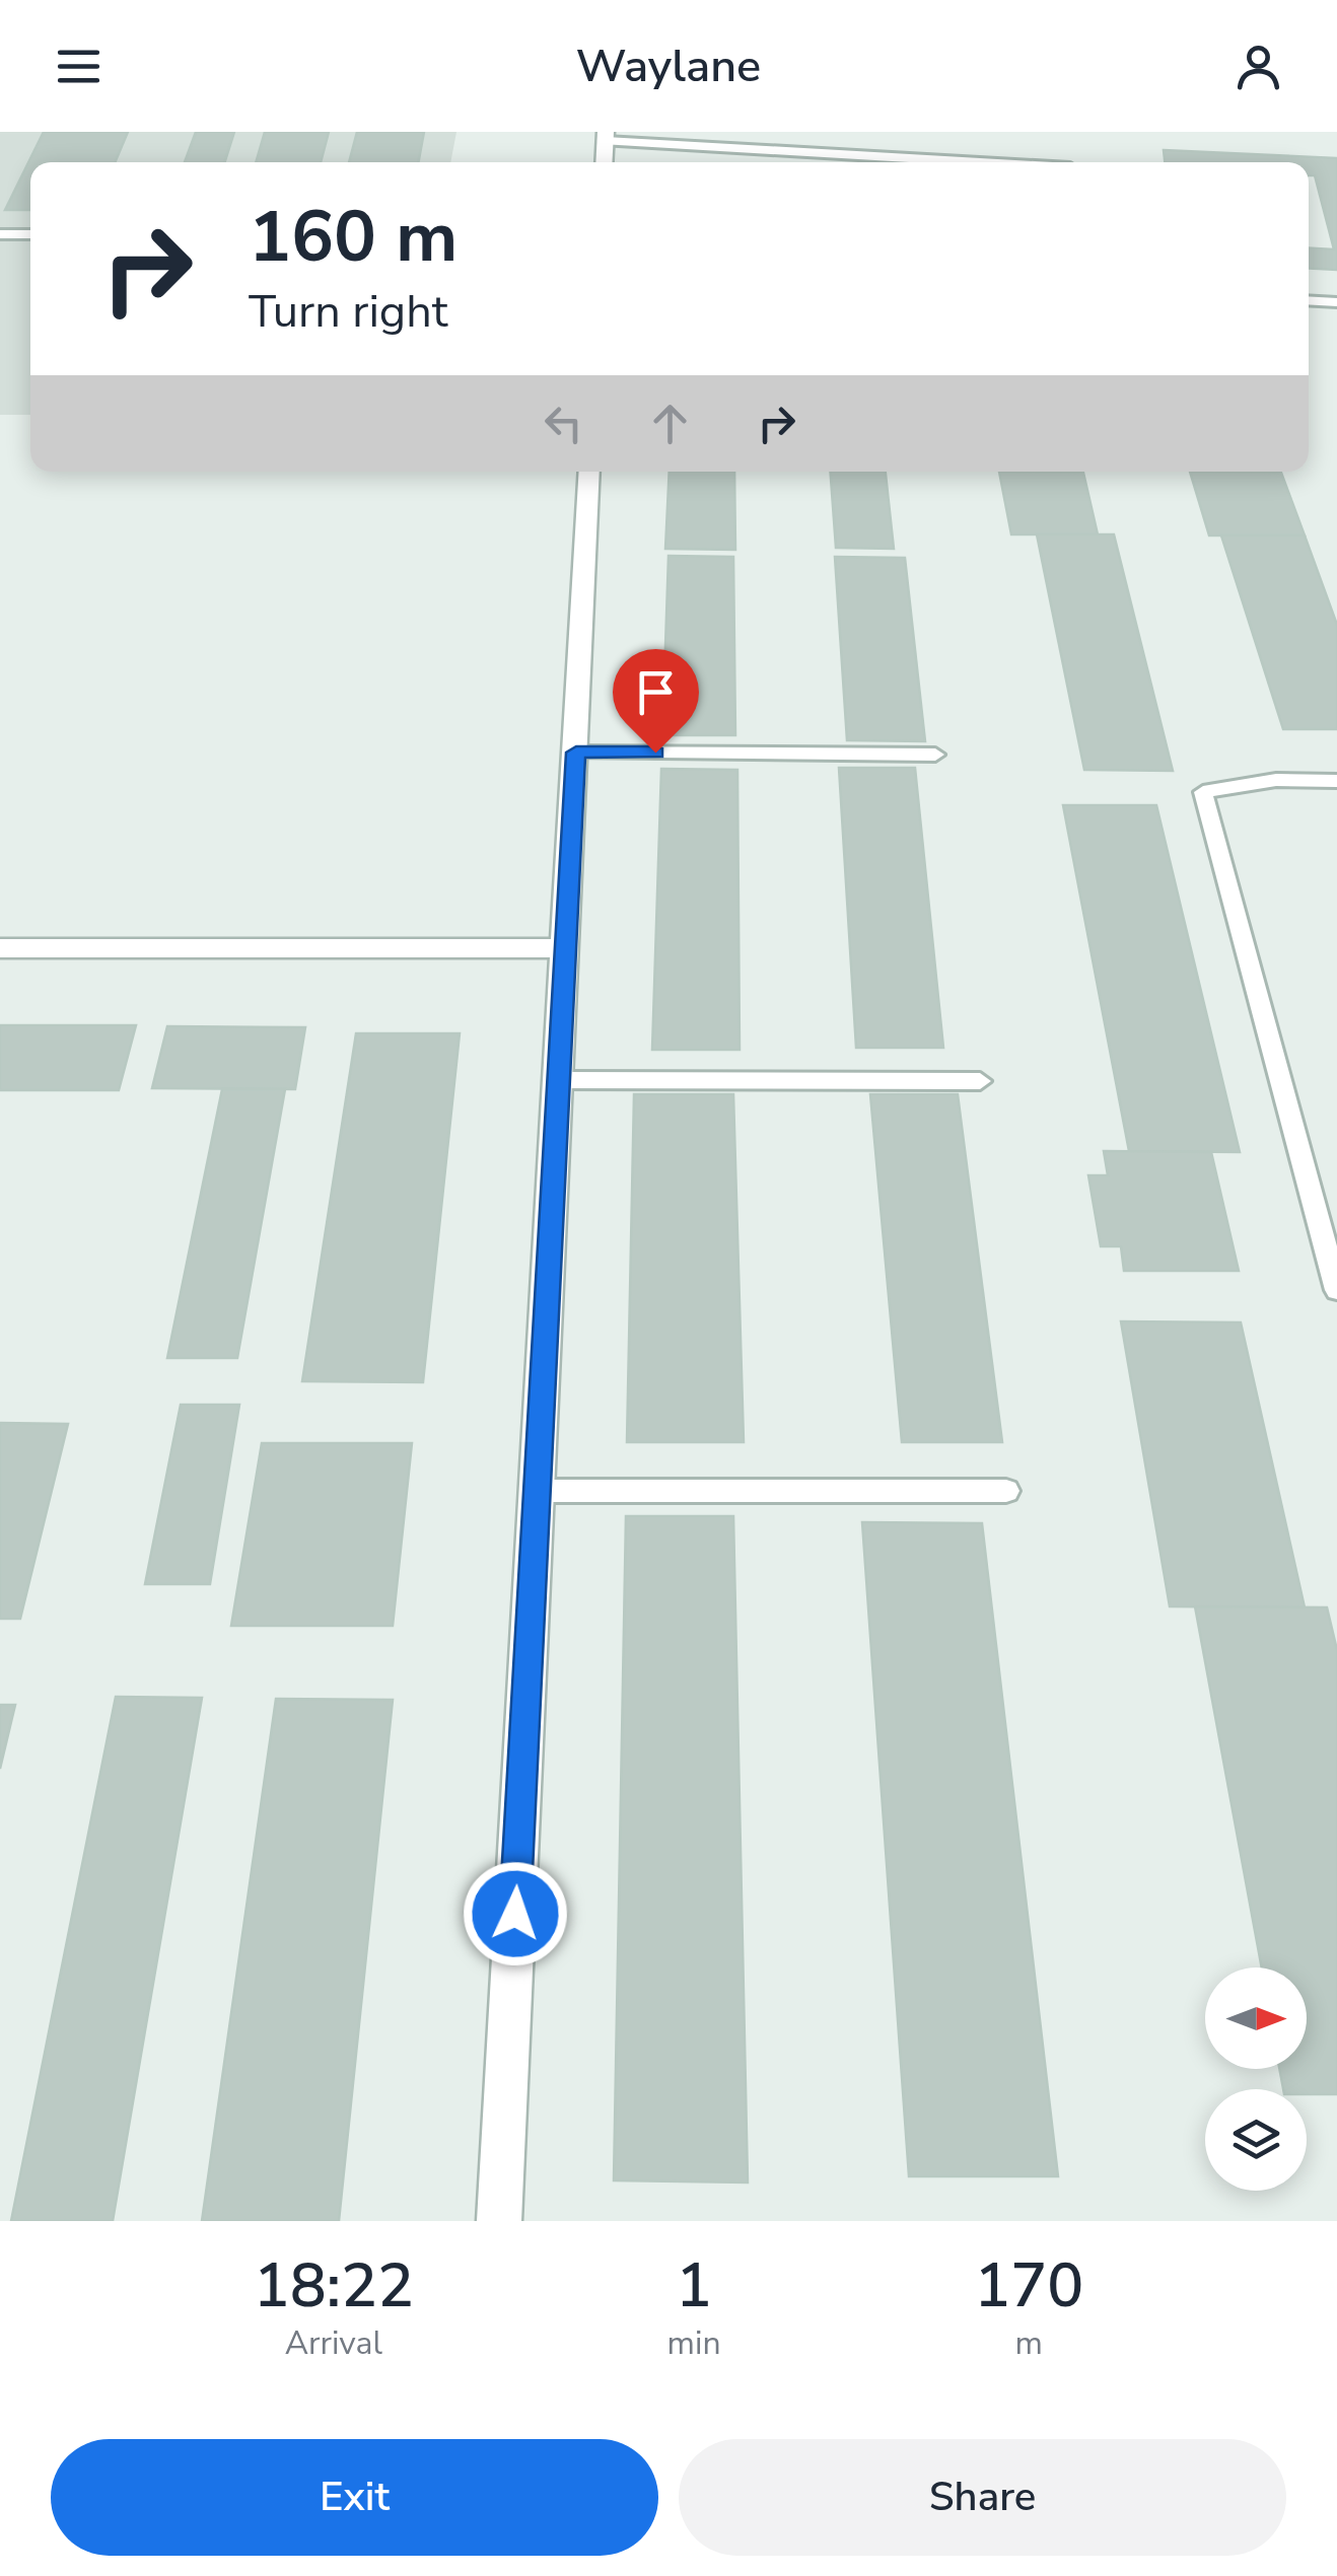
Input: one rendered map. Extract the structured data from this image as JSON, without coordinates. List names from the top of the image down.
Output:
{
  "north": "right",
  "page": {
    "header": "Waylane",
    "turn": ["160 m", "Turn right"],
    "eta": [
      "18:22",
      "Arrival",
      "1",
      "min",
      "170",
      "m"
    ],
    "buttons": ["Exit", "Share"]
  }
}
